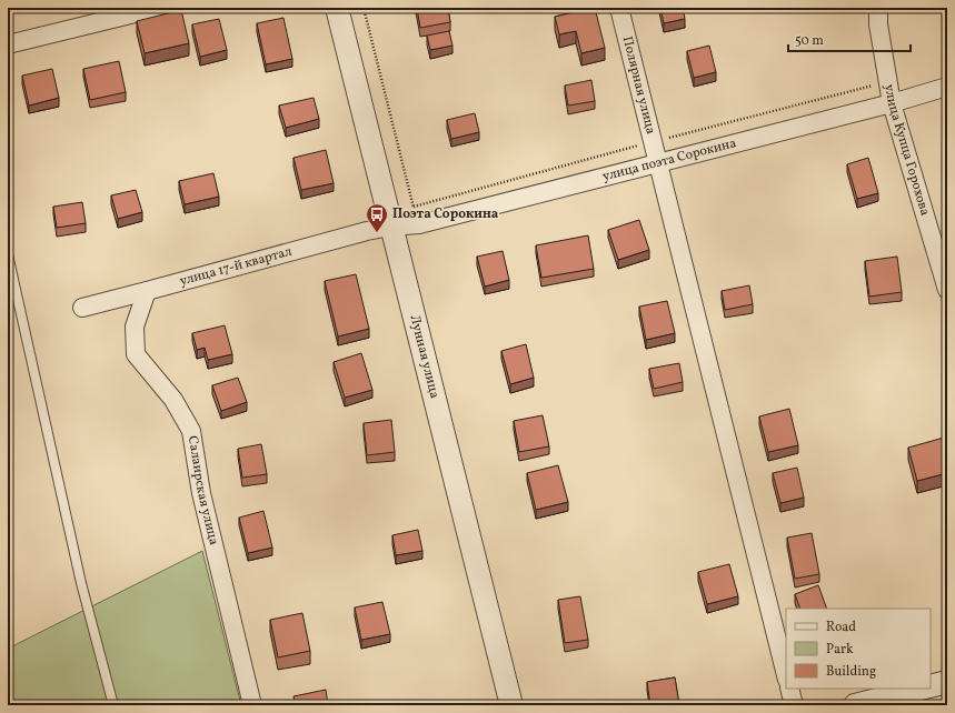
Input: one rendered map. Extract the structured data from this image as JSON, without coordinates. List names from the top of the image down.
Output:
{
  "streets": {
    "street": [
      "Полярная улица",
      "улица Купца Горохова",
      "улица поэта Сорокина",
      "улица 17-й квартал",
      "Лунная улица",
      "Салаирская улица"
    ]
  },
  "crossings": [
    ["Полярная улица", "улица поэта Сорокина"],
    ["улица Купца Горохова", "улица поэта Сорокина"],
    ["улица поэта Сорокина", "улица 17-й квартал"],
    ["улица поэта Сорокина", "Лунная улица"],
    ["улица 17-й квартал", "Лунная улица"],
    ["улица 17-й квартал", "Салаирская улица"]
  ],
  "places": {
    "bus stop": ["Поэта Сорокина"]
  },
  "legend": ["Road", "Park", "Building"],
  "scale_bar": "50 m"
}
